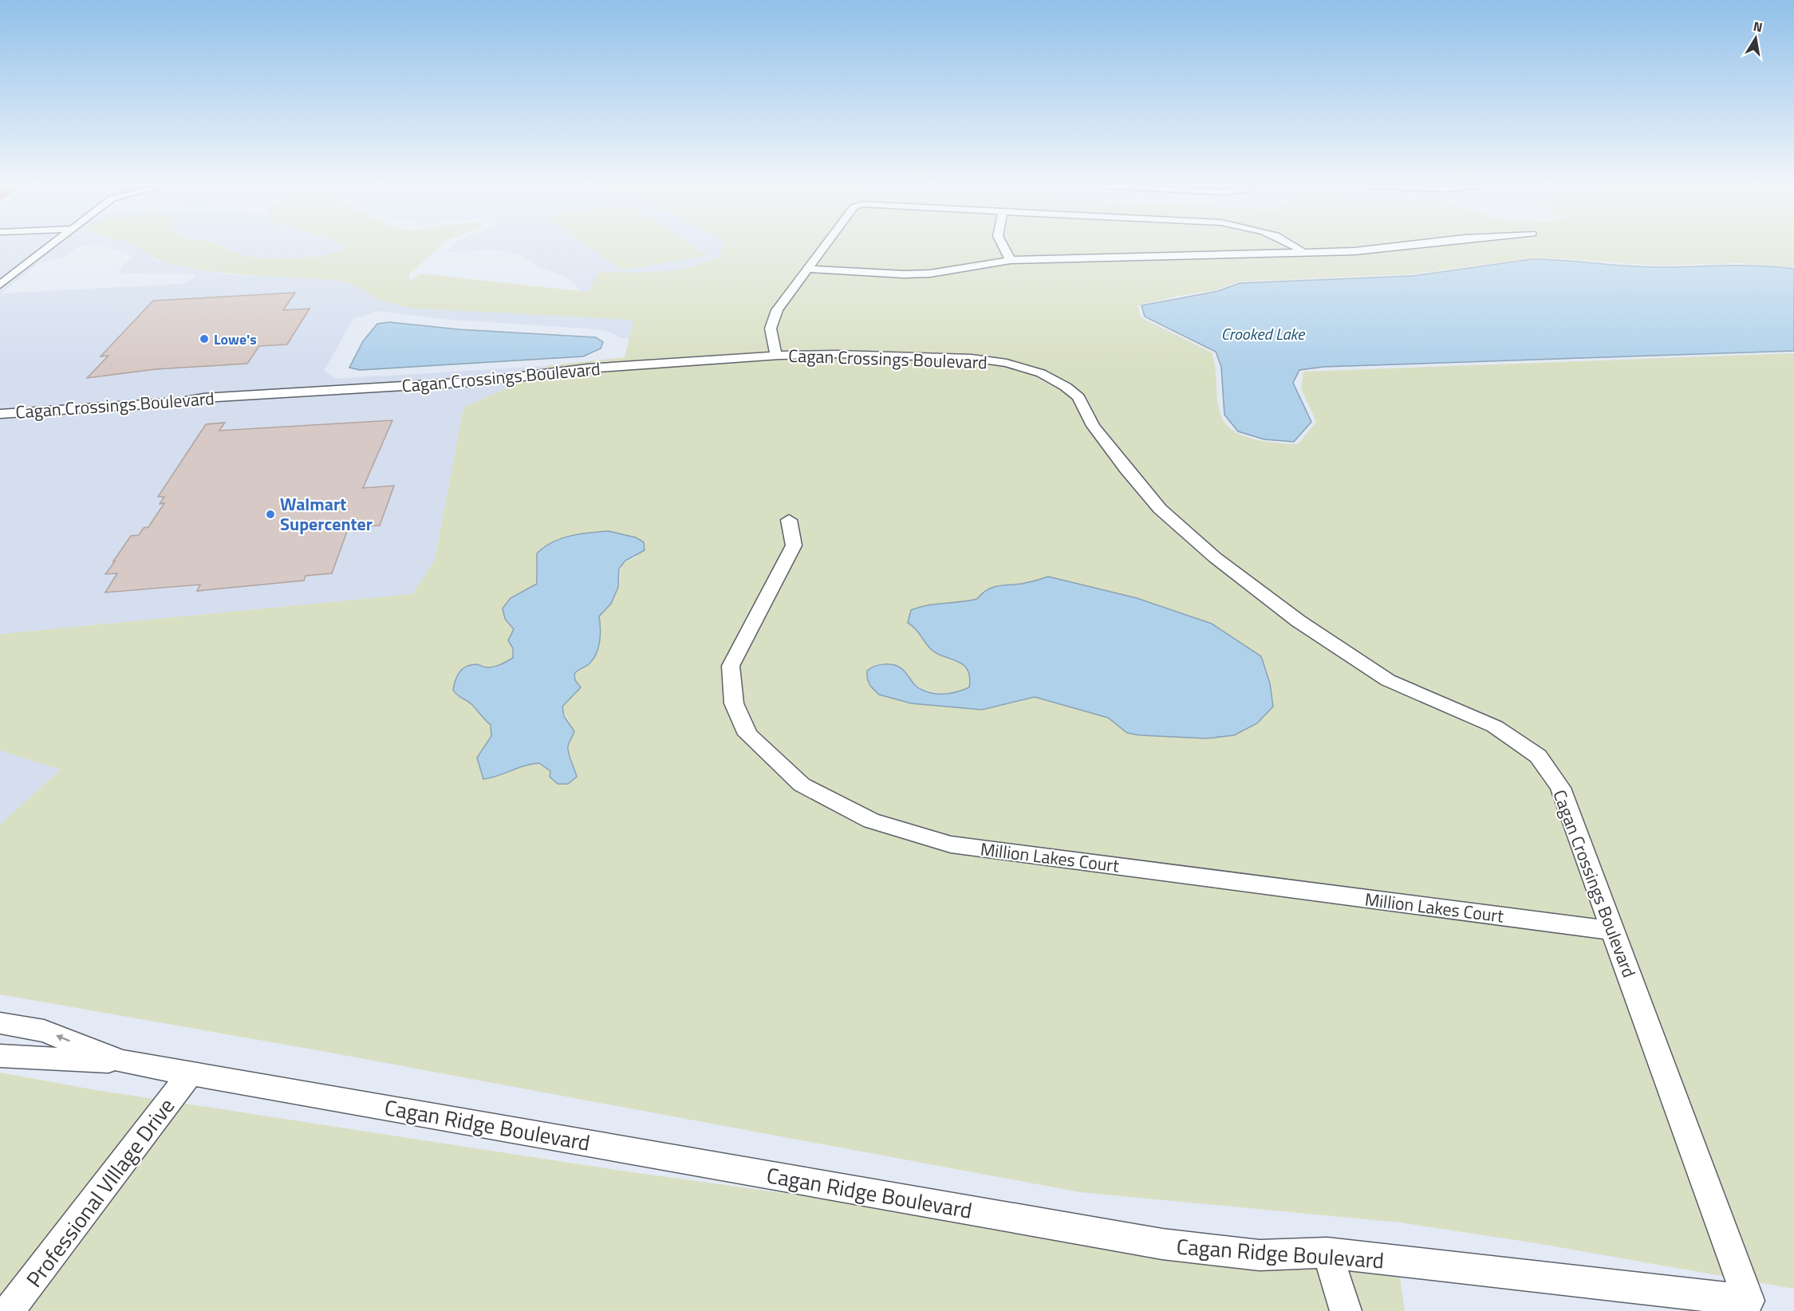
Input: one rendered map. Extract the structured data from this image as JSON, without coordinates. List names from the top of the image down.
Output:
{
  "streets": {
    "street": [
      "Cagan Crossings Boulevard",
      "Million Lakes Court",
      "Cagan Ridge Boulevard",
      "Professional VIllage Drive"
    ]
  },
  "crossings": [
    ["Cagan Crossings Boulevard", "Million Lakes Court"],
    ["Cagan Crossings Boulevard", "Cagan Ridge Boulevard"],
    ["Cagan Ridge Boulevard", "Professional VIllage Drive"]
  ],
  "water": ["Crooked Lake"],
  "places": ["Lowe's", "Walmart Supercenter"],
  "north": "top"
}
